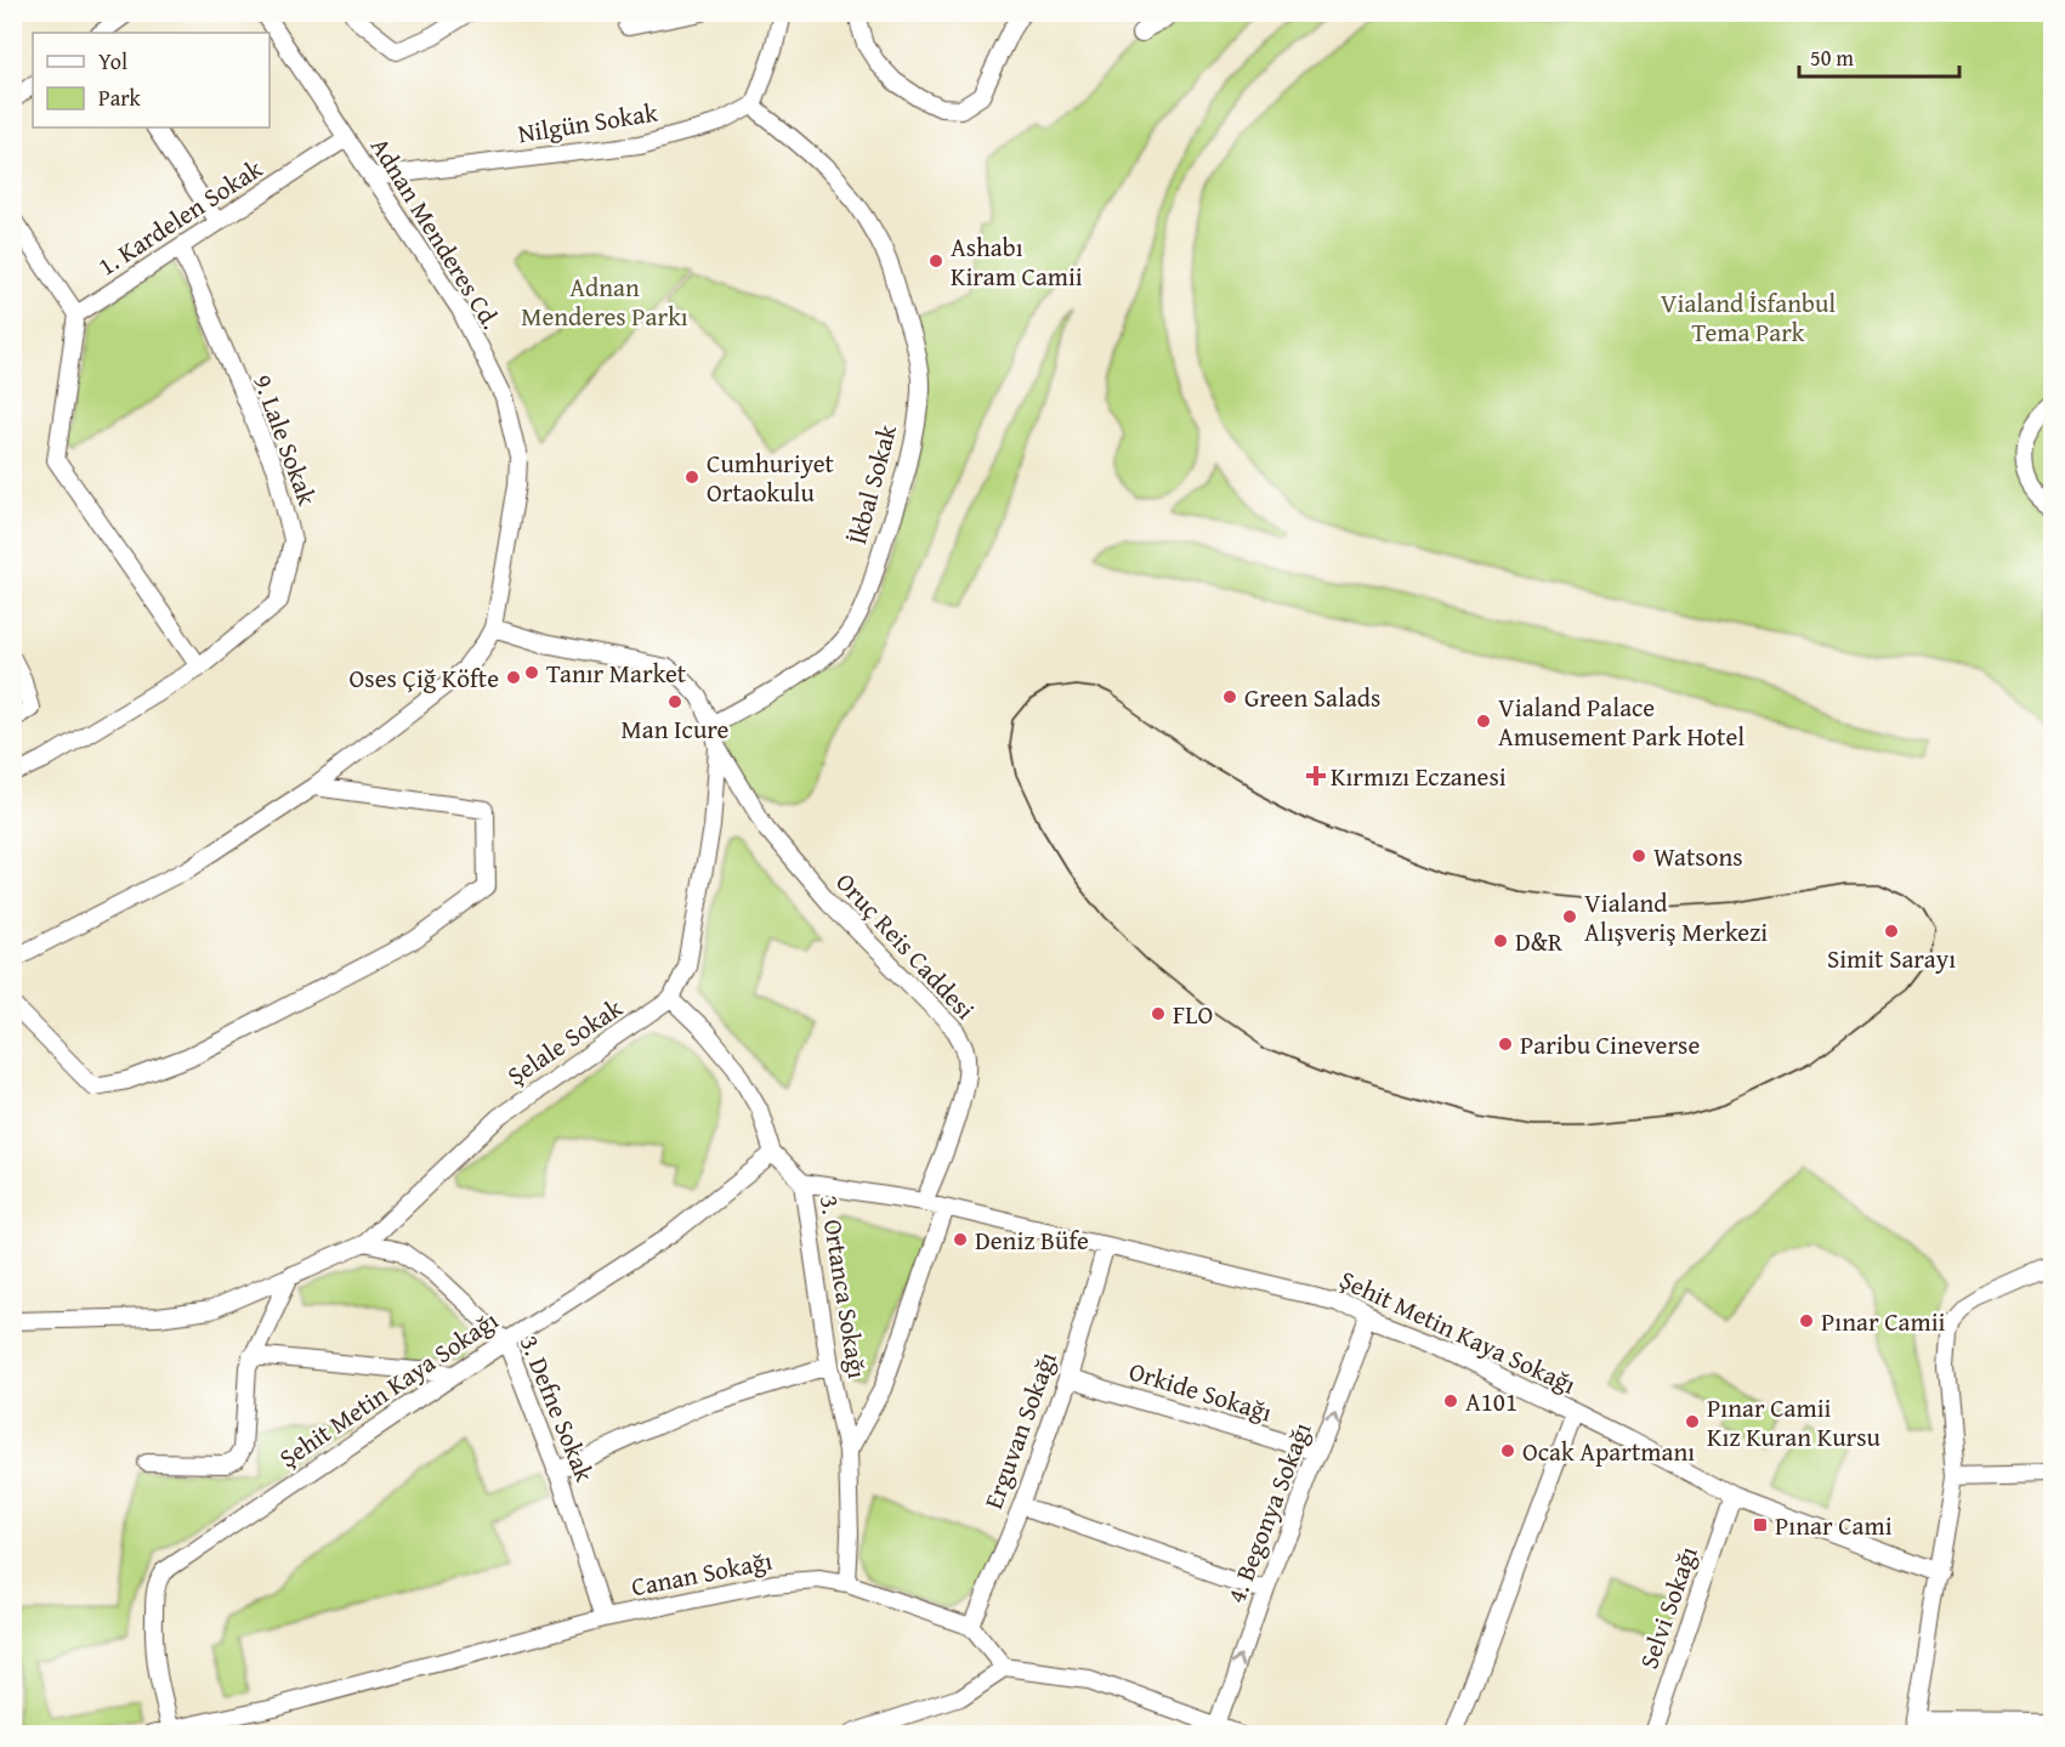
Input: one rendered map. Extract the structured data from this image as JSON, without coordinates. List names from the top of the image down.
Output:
{
  "streets": {
    "street": [
      "Nilgün Sokak",
      "1. Kardelen Sokak",
      "Adnan Menderes Cd.",
      "9. Lale Sokak",
      "İkbal Sokak",
      "Oruç Reis Caddesi",
      "Şelale Sokak",
      "3. Ortanca Sokağı",
      "Şehit Metin Kaya Sokağı",
      "Orkide Sokağı",
      "3. Defne Sokak",
      "Erguvan Sokağı",
      "4. Begonya Sokağı",
      "Canan Sokağı",
      "Selvi Sokağı"
    ]
  },
  "crossings": [
    ["Nilgün Sokak", "Adnan Menderes Cd."],
    ["Nilgün Sokak", "İkbal Sokak"],
    ["1. Kardelen Sokak", "Adnan Menderes Cd."],
    ["1. Kardelen Sokak", "9. Lale Sokak"],
    ["Adnan Menderes Cd.", "Şelale Sokak"],
    ["İkbal Sokak", "Şelale Sokak"],
    ["Oruç Reis Caddesi", "Şelale Sokak"],
    ["Oruç Reis Caddesi", "Şehit Metin Kaya Sokağı"],
    ["Şelale Sokak", "3. Ortanca Sokağı"],
    ["Şelale Sokak", "3. Defne Sokak"],
    ["3. Ortanca Sokağı", "Şehit Metin Kaya Sokağı"],
    ["3. Ortanca Sokağı", "Canan Sokağı"],
    ["Şehit Metin Kaya Sokağı", "3. Defne Sokak"],
    ["Şehit Metin Kaya Sokağı", "Erguvan Sokağı"],
    ["Şehit Metin Kaya Sokağı", "4. Begonya Sokağı"],
    ["Şehit Metin Kaya Sokağı", "Canan Sokağı"],
    ["Şehit Metin Kaya Sokağı", "Selvi Sokağı"],
    ["Orkide Sokağı", "Erguvan Sokağı"],
    ["Orkide Sokağı", "4. Begonya Sokağı"],
    ["3. Defne Sokak", "Canan Sokağı"],
    ["Erguvan Sokağı", "Canan Sokağı"]
  ],
  "one_way": ["4. Begonya Sokağı"],
  "parks": ["Adnan Menderes Parkı", "Vialand İsfanbul Tema Park"],
  "places": {
    "other": [
      "Ashabı Kiram Camii",
      "Cumhuriyet Ortaokulu",
      "Tanır Market",
      "Oses Çiğ Köfte",
      "Green Salads",
      "Man Icure",
      "Vialand Palace Amusement Park Hotel",
      "Watsons",
      "Vialand Alışveriş Merkezi",
      "Simit Sarayı",
      "D&R",
      "FLO",
      "Paribu Cineverse",
      "Deniz Büfe",
      "Pınar Camii",
      "A101",
      "Pınar Camii Kız Kuran Kursu",
      "Ocak Apartmanı"
    ],
    "health": ["Kırmızı Eczanesi"],
    "transit": ["Pınar Cami"]
  },
  "legend": ["Yol", "Park"],
  "scale_bar": "50 m"
}
